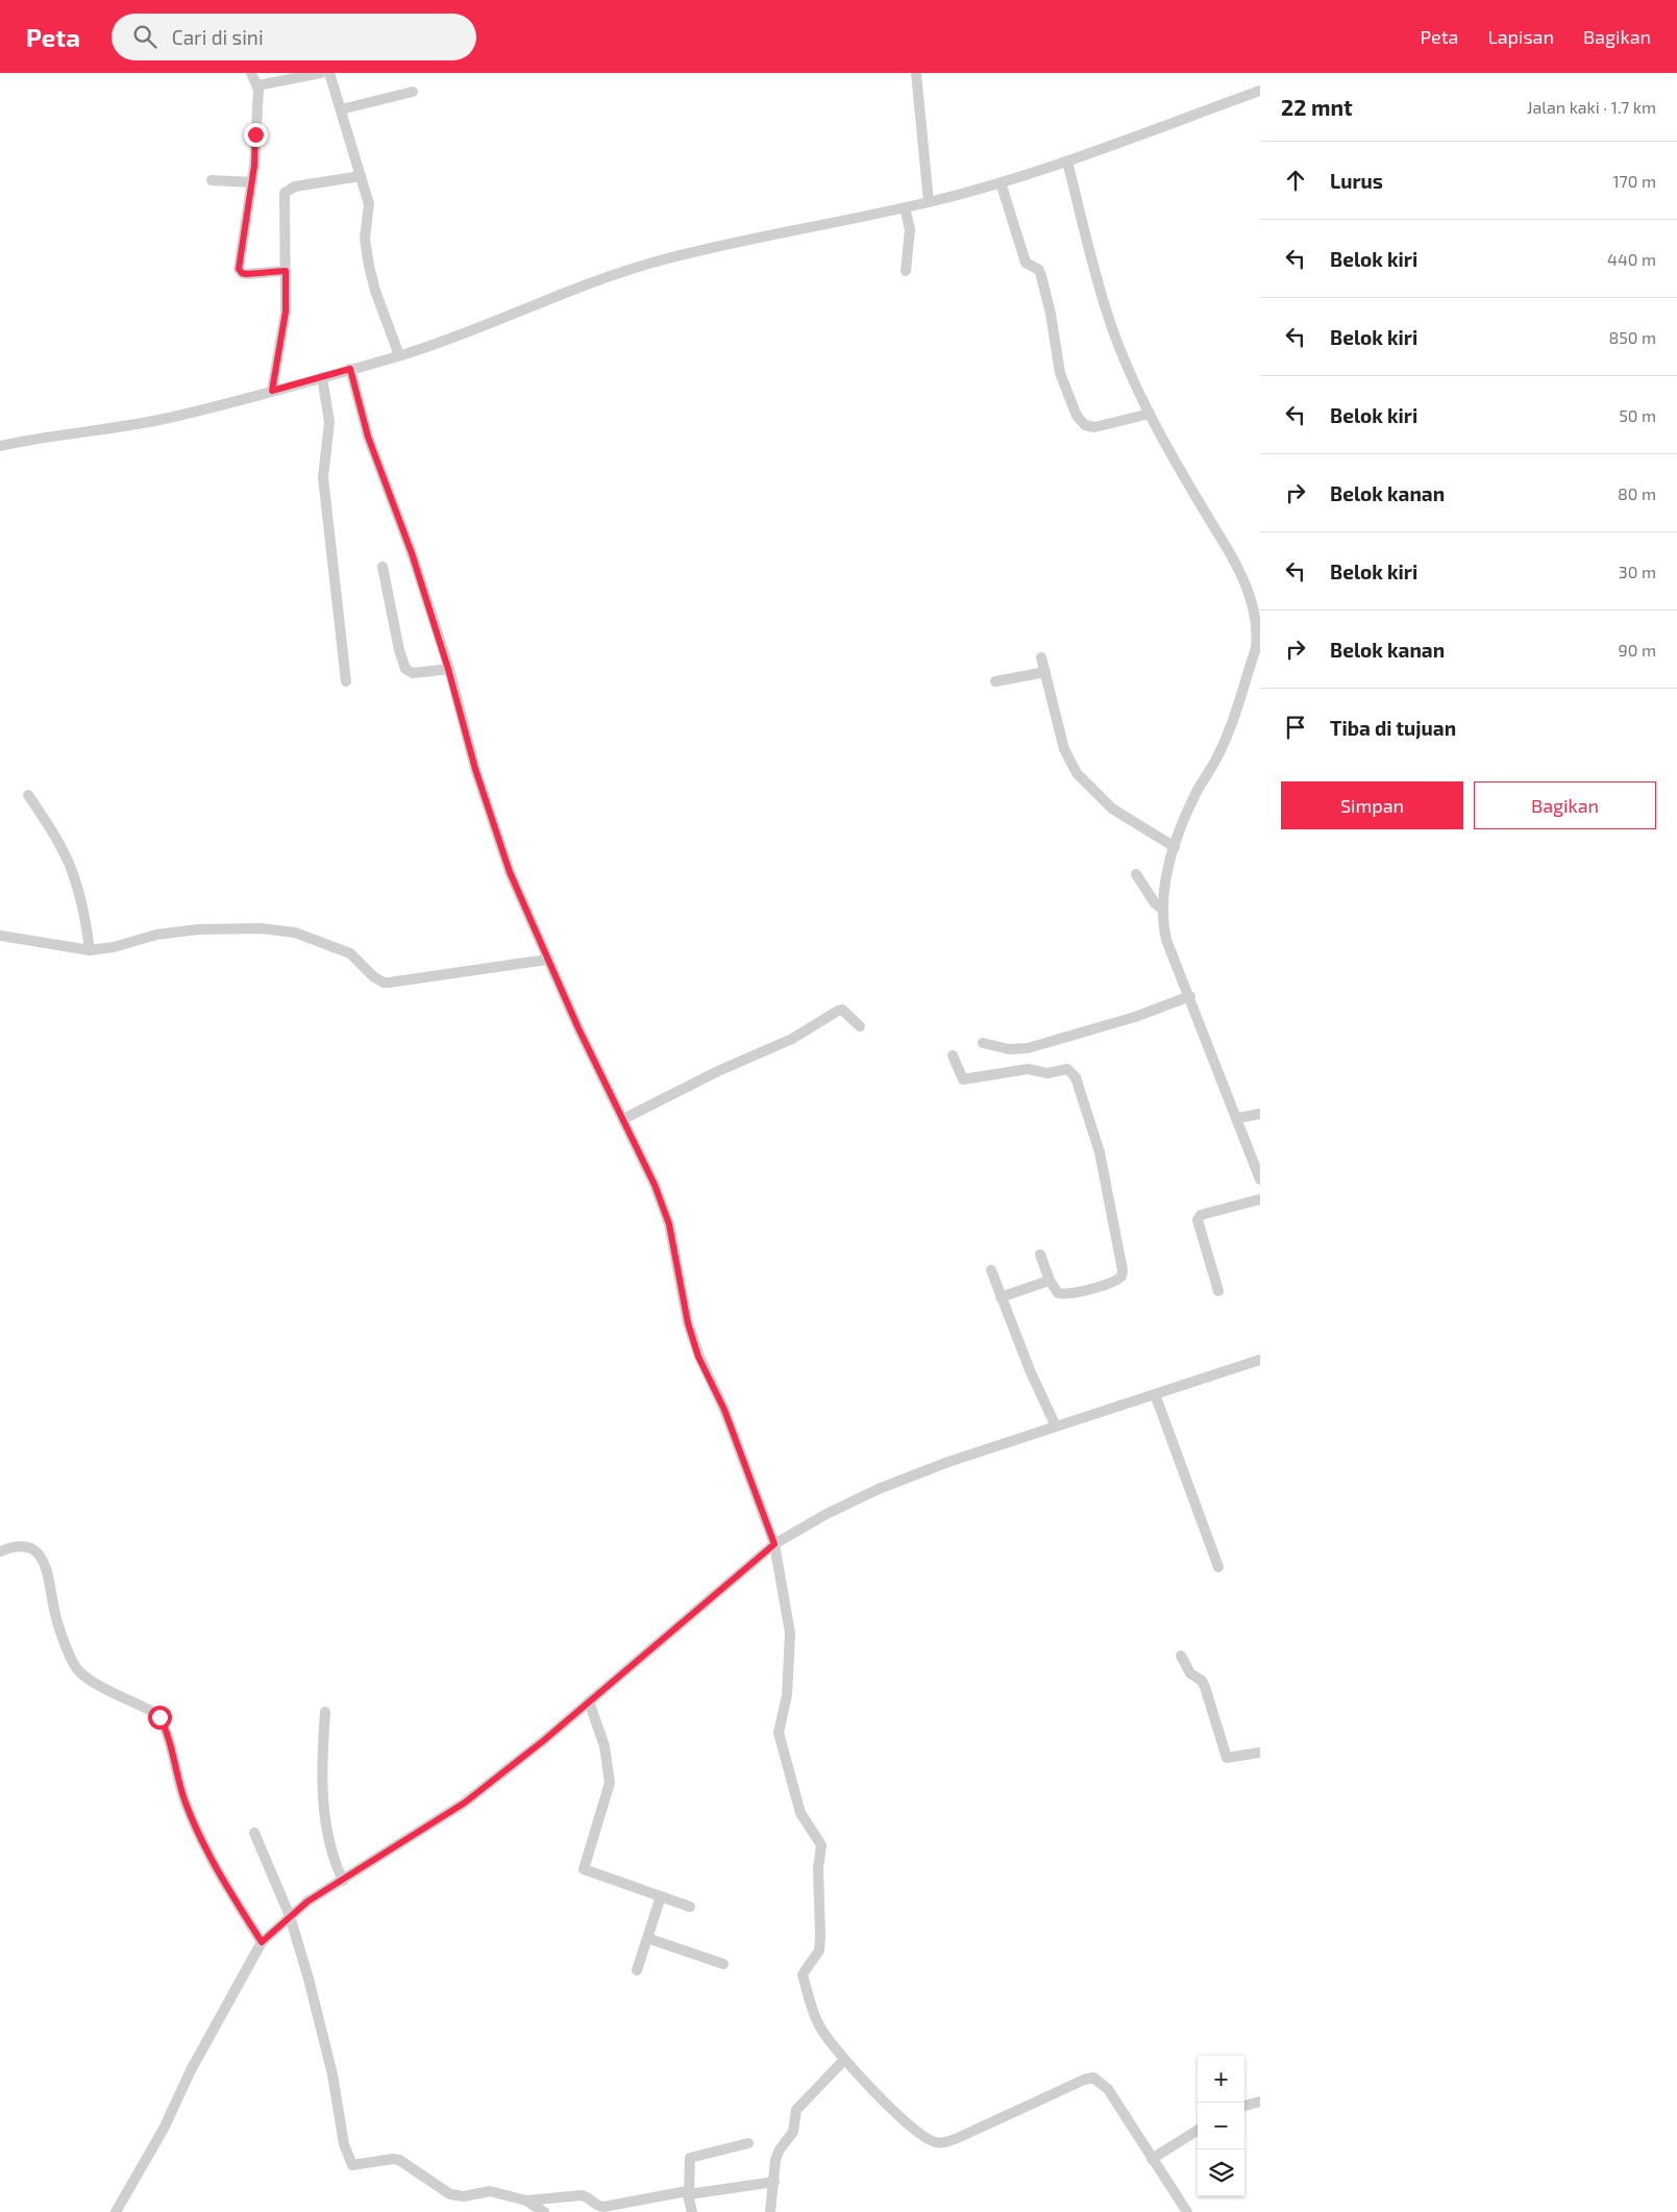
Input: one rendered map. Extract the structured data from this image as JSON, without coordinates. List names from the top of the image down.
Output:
{
  "page": {
    "header": "Peta",
    "search": "Cari di sini",
    "nav": ["Peta", "Lapisan", "Bagikan"],
    "heading": ["22 mnt", "Jalan kaki · 1.7 km"],
    "list": [
      ["Lurus", "170 m"],
      ["Belok kiri", "440 m"],
      ["Belok kiri", "850 m"],
      ["Belok kiri", "50 m"],
      ["Belok kanan", "80 m"],
      ["Belok kiri", "30 m"],
      ["Belok kanan", "90 m"],
      "Tiba di tujuan"
    ],
    "buttons": ["Simpan", "Bagikan"],
    "map_buttons": ["+", "−"]
  }
}
